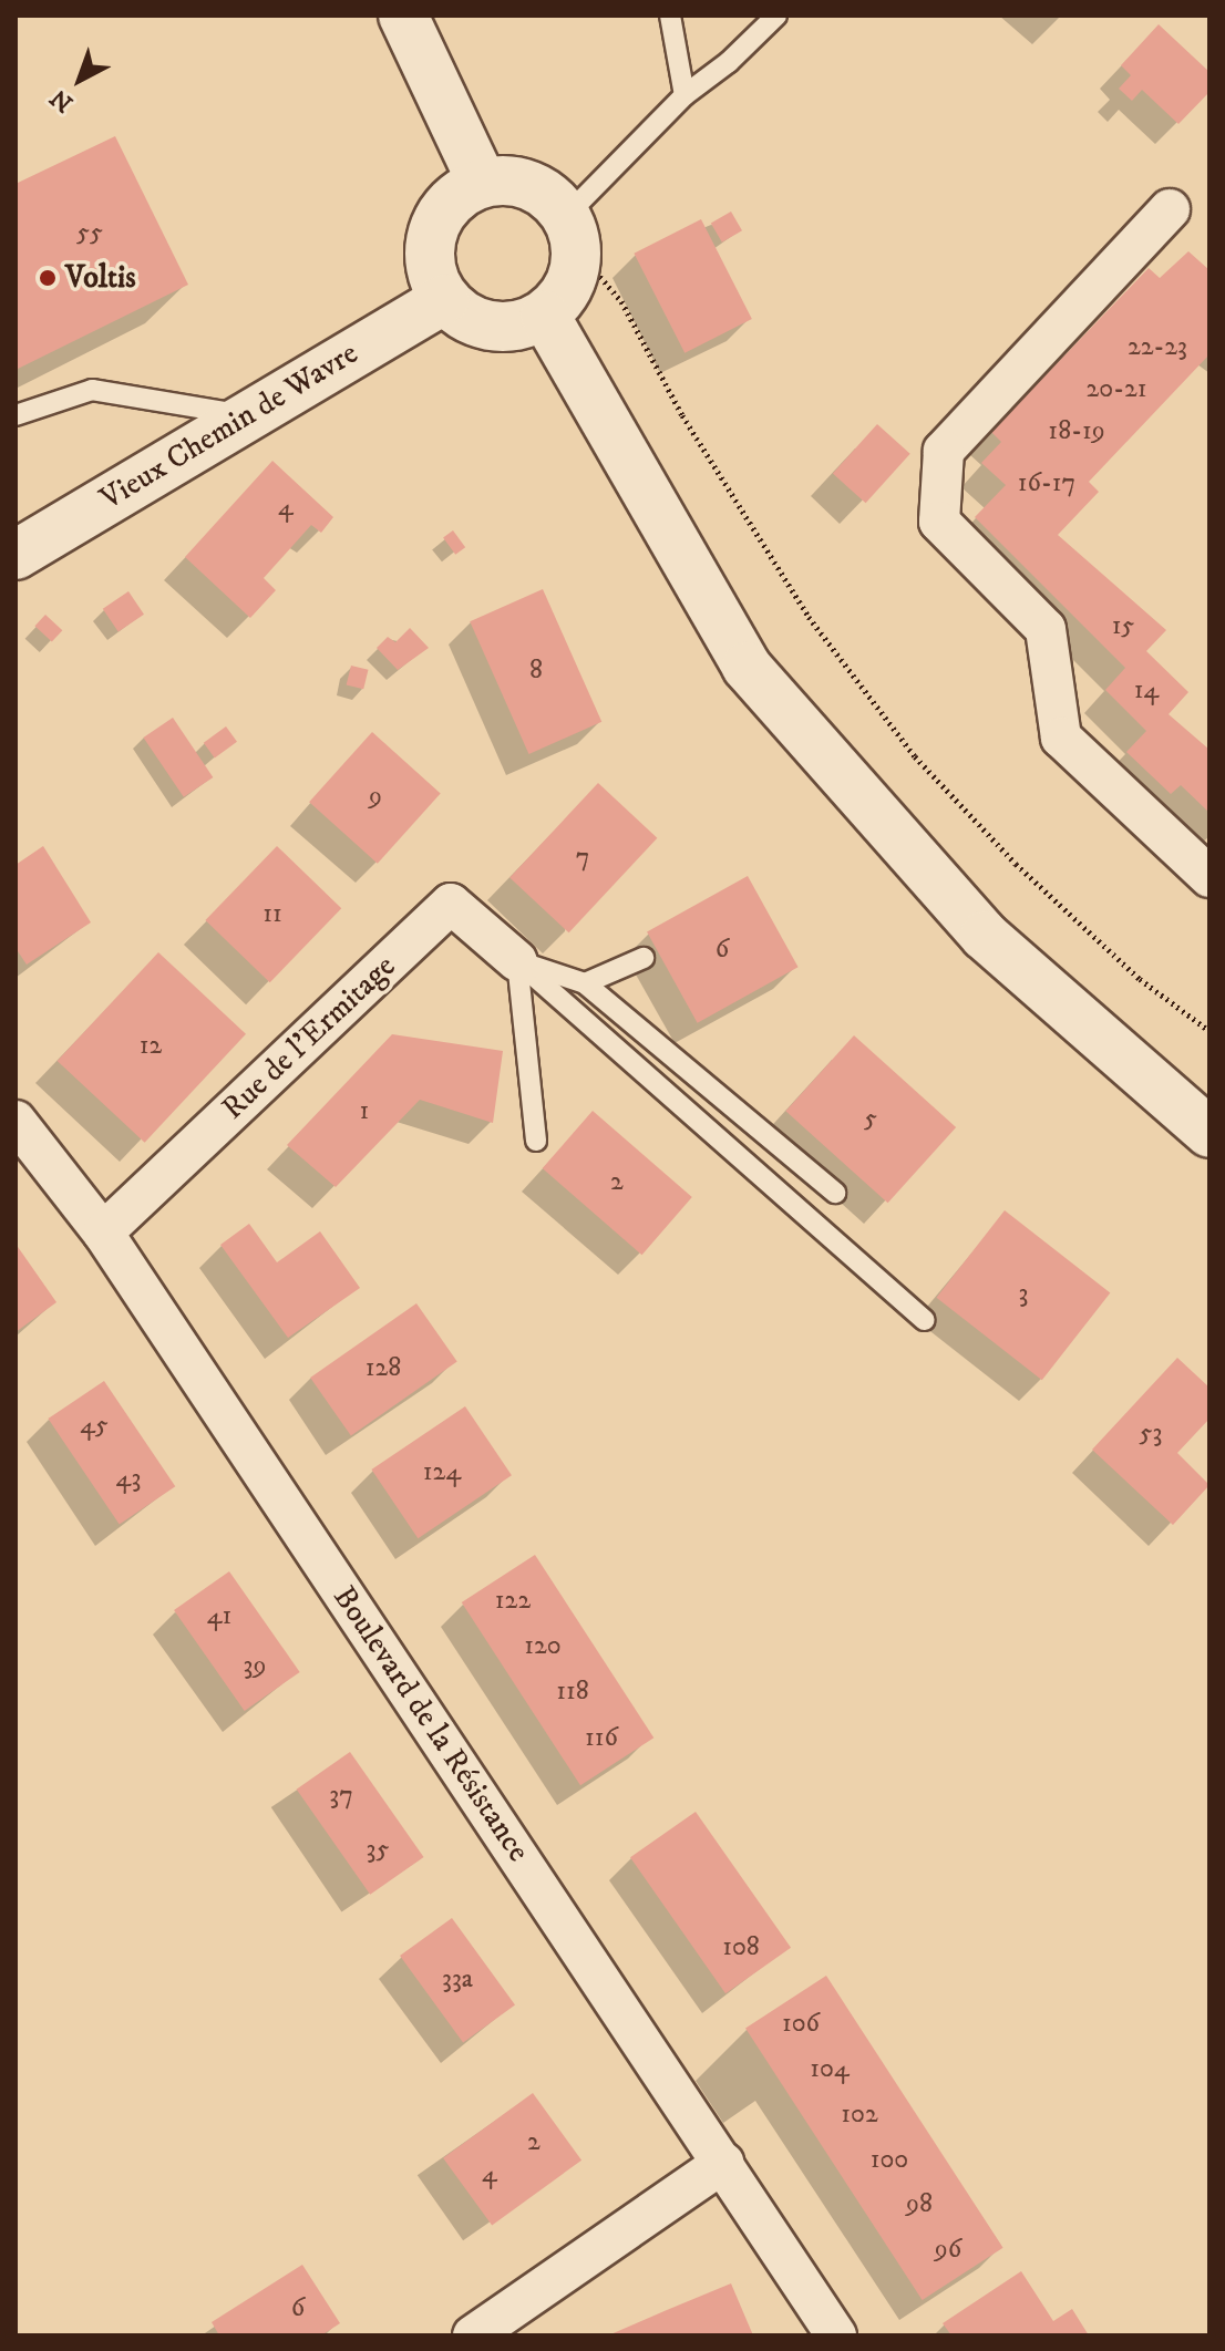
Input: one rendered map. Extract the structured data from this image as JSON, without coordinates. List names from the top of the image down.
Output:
{
  "streets": {
    "main road": ["Vieux Chemin de Wavre"],
    "street": ["Rue de l'Ermitage", "Boulevard de la Résistance"]
  },
  "crossings": [
    ["Rue de l'Ermitage", "Boulevard de la Résistance"]
  ],
  "places": ["Voltis"],
  "house_numbers": [
    "55",
    "22-23",
    "20-21",
    "18-19",
    "16-17",
    "4",
    "15",
    "8",
    "14",
    "9",
    "7",
    "11",
    "6",
    "12",
    "1",
    "5",
    "2",
    "3",
    "128",
    "45",
    "53",
    "124",
    "43",
    "122",
    "41",
    "120",
    "39",
    "118",
    "116",
    "37",
    "35",
    "108",
    "33a",
    "106",
    "104",
    "102",
    "2",
    "100",
    "4",
    "98",
    "96",
    "6"
  ],
  "north": "bottom left"
}
